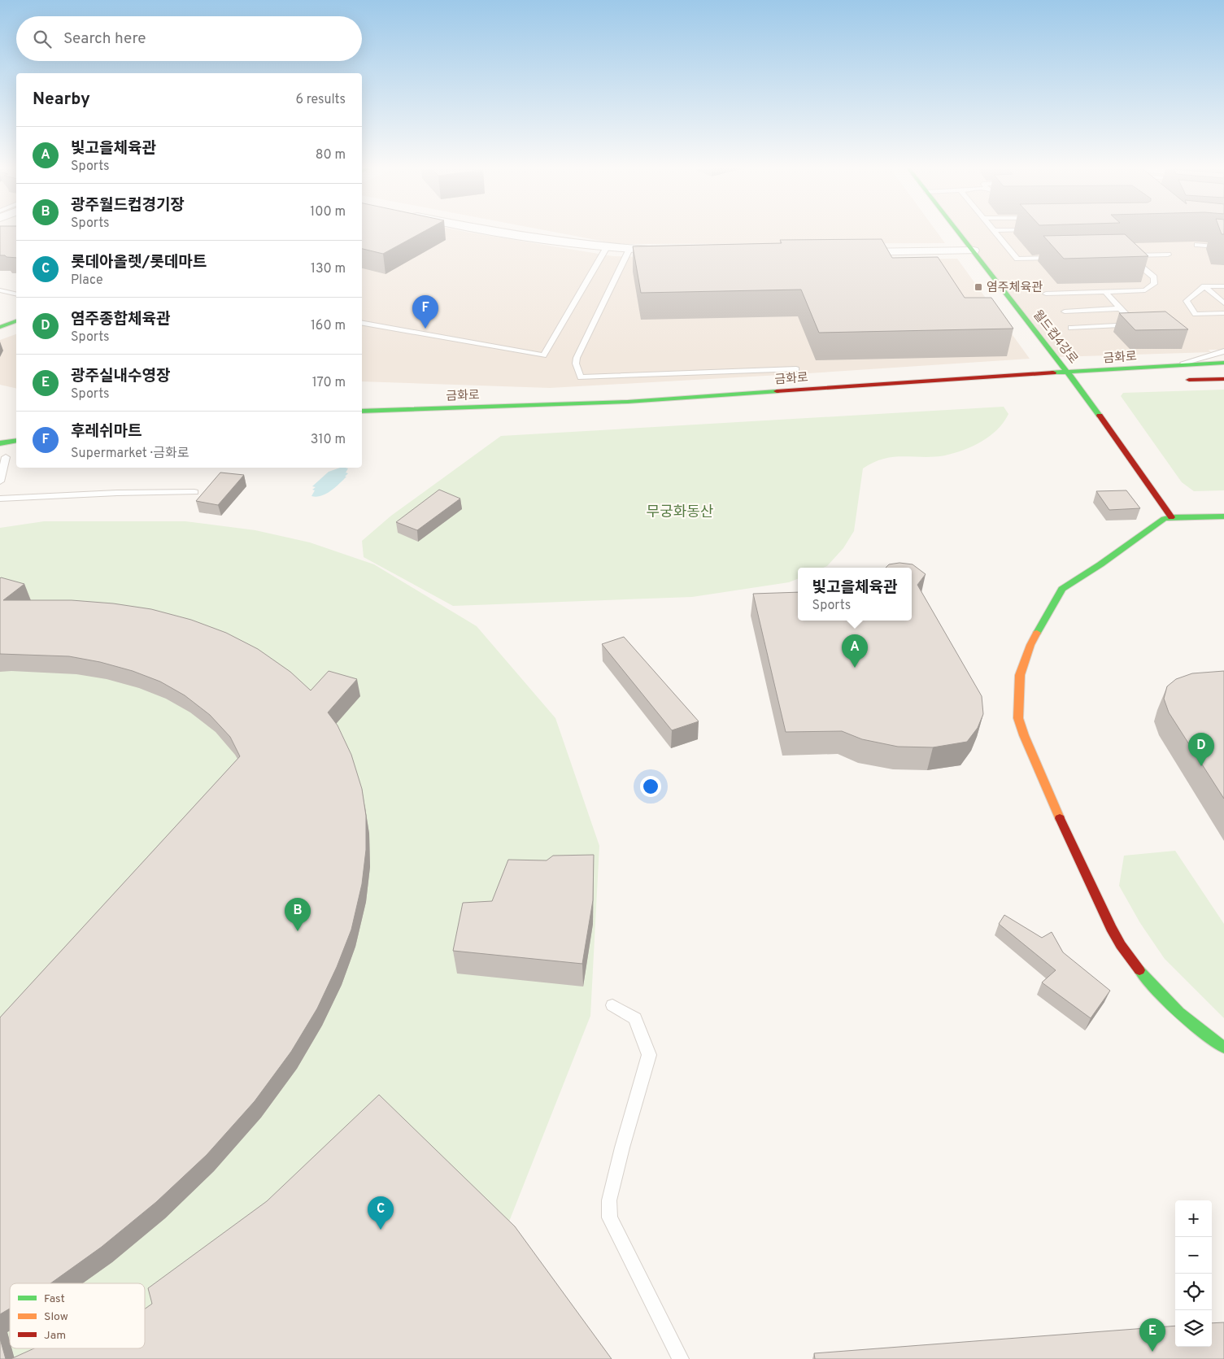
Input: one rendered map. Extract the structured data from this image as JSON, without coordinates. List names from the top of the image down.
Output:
{
  "streets": {
    "street": ["월드컵4강로", "금화로"]
  },
  "crossings": [
    ["월드컵4강로", "금화로"]
  ],
  "parks": ["무궁화동산"],
  "places": {
    "transit": ["염주체육관"]
  },
  "legend": ["Fast", "Slow", "Jam"],
  "page": {
    "search": "Search here",
    "heading": ["Nearby", "6 results"],
    "list": [
      {
        "mark": "A",
        "name": "빛고을체육관",
        "note": "Sports",
        "value": "80 m"
      },
      {
        "mark": "B",
        "name": "광주월드컵경기장",
        "note": "Sports",
        "value": "100 m"
      },
      {
        "mark": "C",
        "name": "롯데아올렛/롯데마트",
        "note": "Place",
        "value": "130 m"
      },
      {
        "mark": "D",
        "name": "염주종합체육관",
        "note": "Sports",
        "value": "160 m"
      },
      {
        "mark": "E",
        "name": "광주실내수영장",
        "note": "Sports",
        "value": "170 m"
      },
      {
        "mark": "F",
        "name": "후레쉬마트",
        "note": "Supermarket · 금화로",
        "value": "310 m"
      }
    ],
    "pins": [
      "F",
      "A",
      "D",
      "B",
      "C",
      "E"
    ],
    "popup": ["빛고을체육관", "Sports"],
    "map_buttons": ["+", "−"]
  }
}
